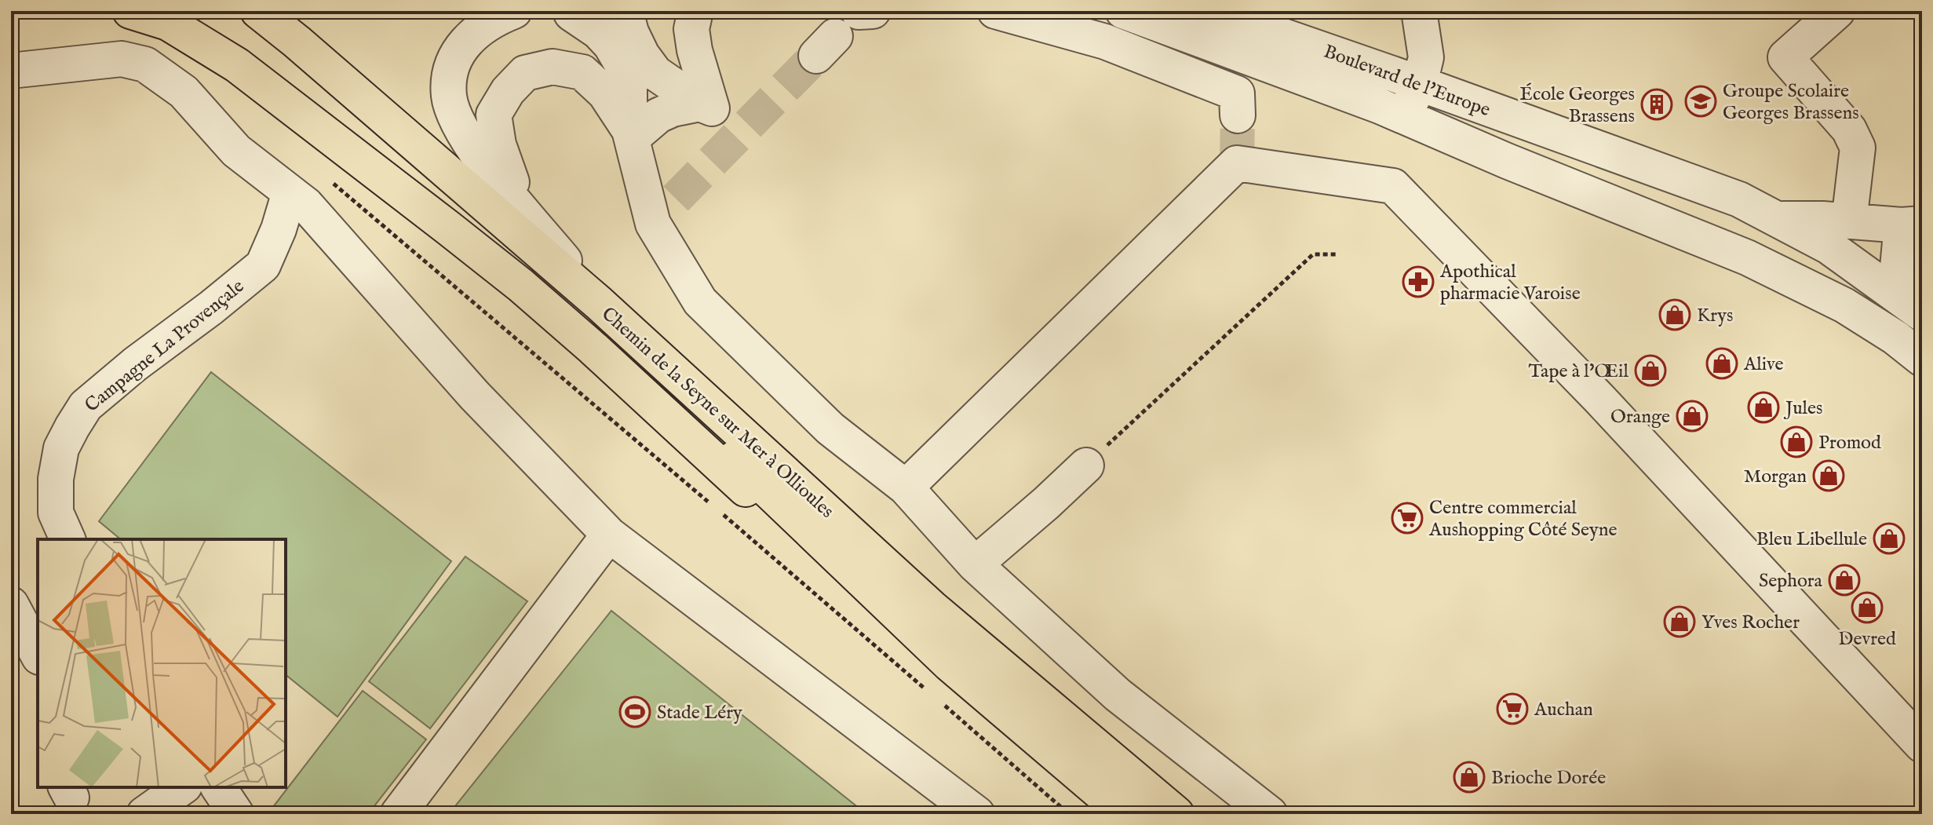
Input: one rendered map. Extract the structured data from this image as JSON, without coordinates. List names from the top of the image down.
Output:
{
  "streets": {
    "main road": ["Chemin de la Seyne sur Mer à Ollioules"],
    "street": ["Boulevard de l'Europe", "Campagne La Provençale"]
  },
  "places": {
    "school or university": ["Groupe Scolaire Georges Brassens"],
    "building": ["École Georges Brassens"],
    "pharmacy": ["Apothical pharmacie Varoise"],
    "shop": [
      "Krys",
      "Alive",
      "Tape à l'Œil",
      "Jules",
      "Orange",
      "Promod",
      "Morgan",
      "Bleu Libellule",
      "Sephora",
      "Devred",
      "Yves Rocher",
      "Brioche Dorée"
    ],
    "supermarket": ["Centre commercial Aushopping Côté Seyne", "Auchan"],
    "sports": ["Stade Léry"]
  }
}
